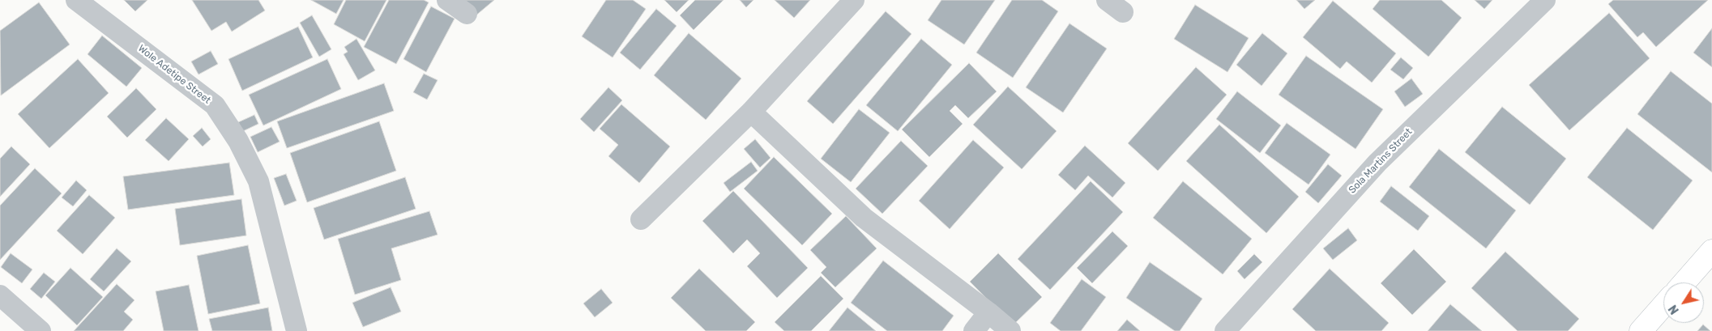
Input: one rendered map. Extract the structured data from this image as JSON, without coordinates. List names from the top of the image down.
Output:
{
  "streets": {
    "street": ["Wole Adetipe Street", "Sola Martins Street"]
  },
  "north": "bottom left"
}
